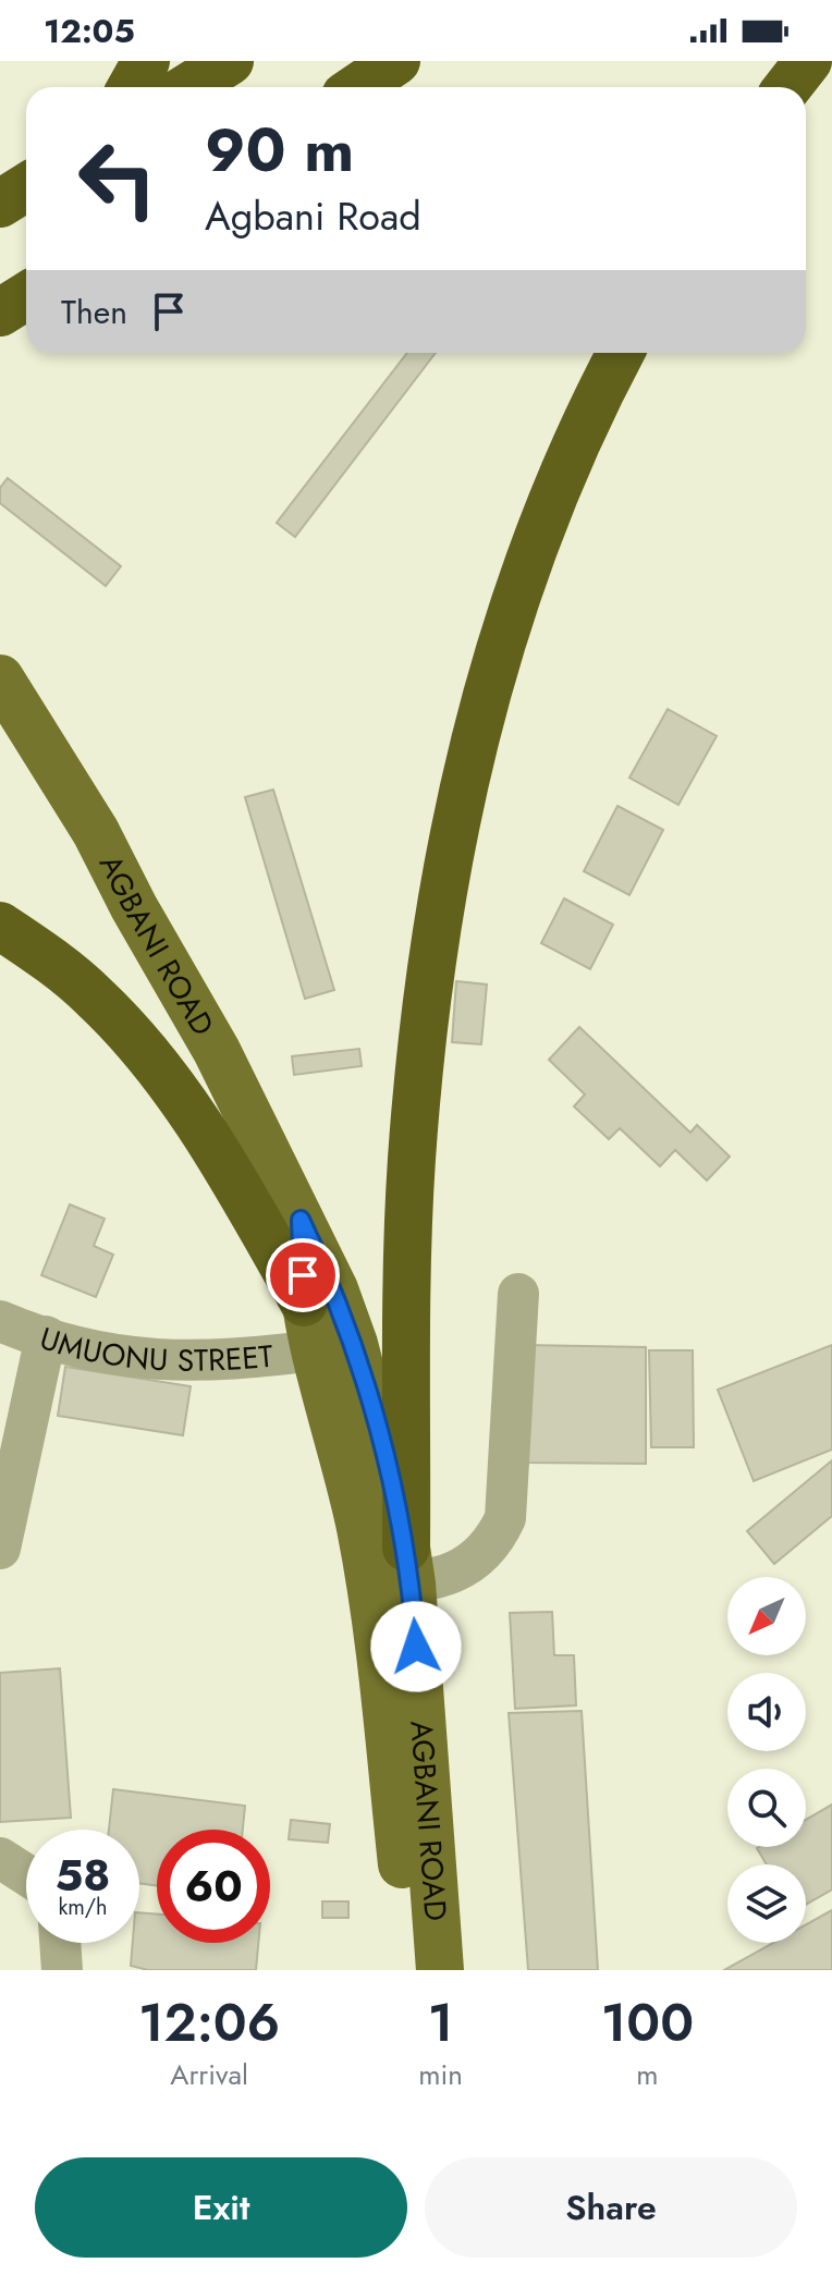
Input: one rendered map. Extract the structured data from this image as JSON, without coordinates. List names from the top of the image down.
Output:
{
  "streets": {
    "main road": ["AGBANI ROAD"],
    "street": ["UMUONU STREET"]
  },
  "crossings": [
    ["AGBANI ROAD", "UMUONU STREET"]
  ],
  "north": "bottom left",
  "page": {
    "status": "12:05",
    "turn": ["90 m", "Agbani Road"],
    "then": "Then",
    "speed": "58 km/h",
    "limit": "60",
    "eta": [
      "12:06",
      "Arrival",
      "1",
      "min",
      "100",
      "m"
    ],
    "buttons": ["Exit", "Share"]
  }
}
